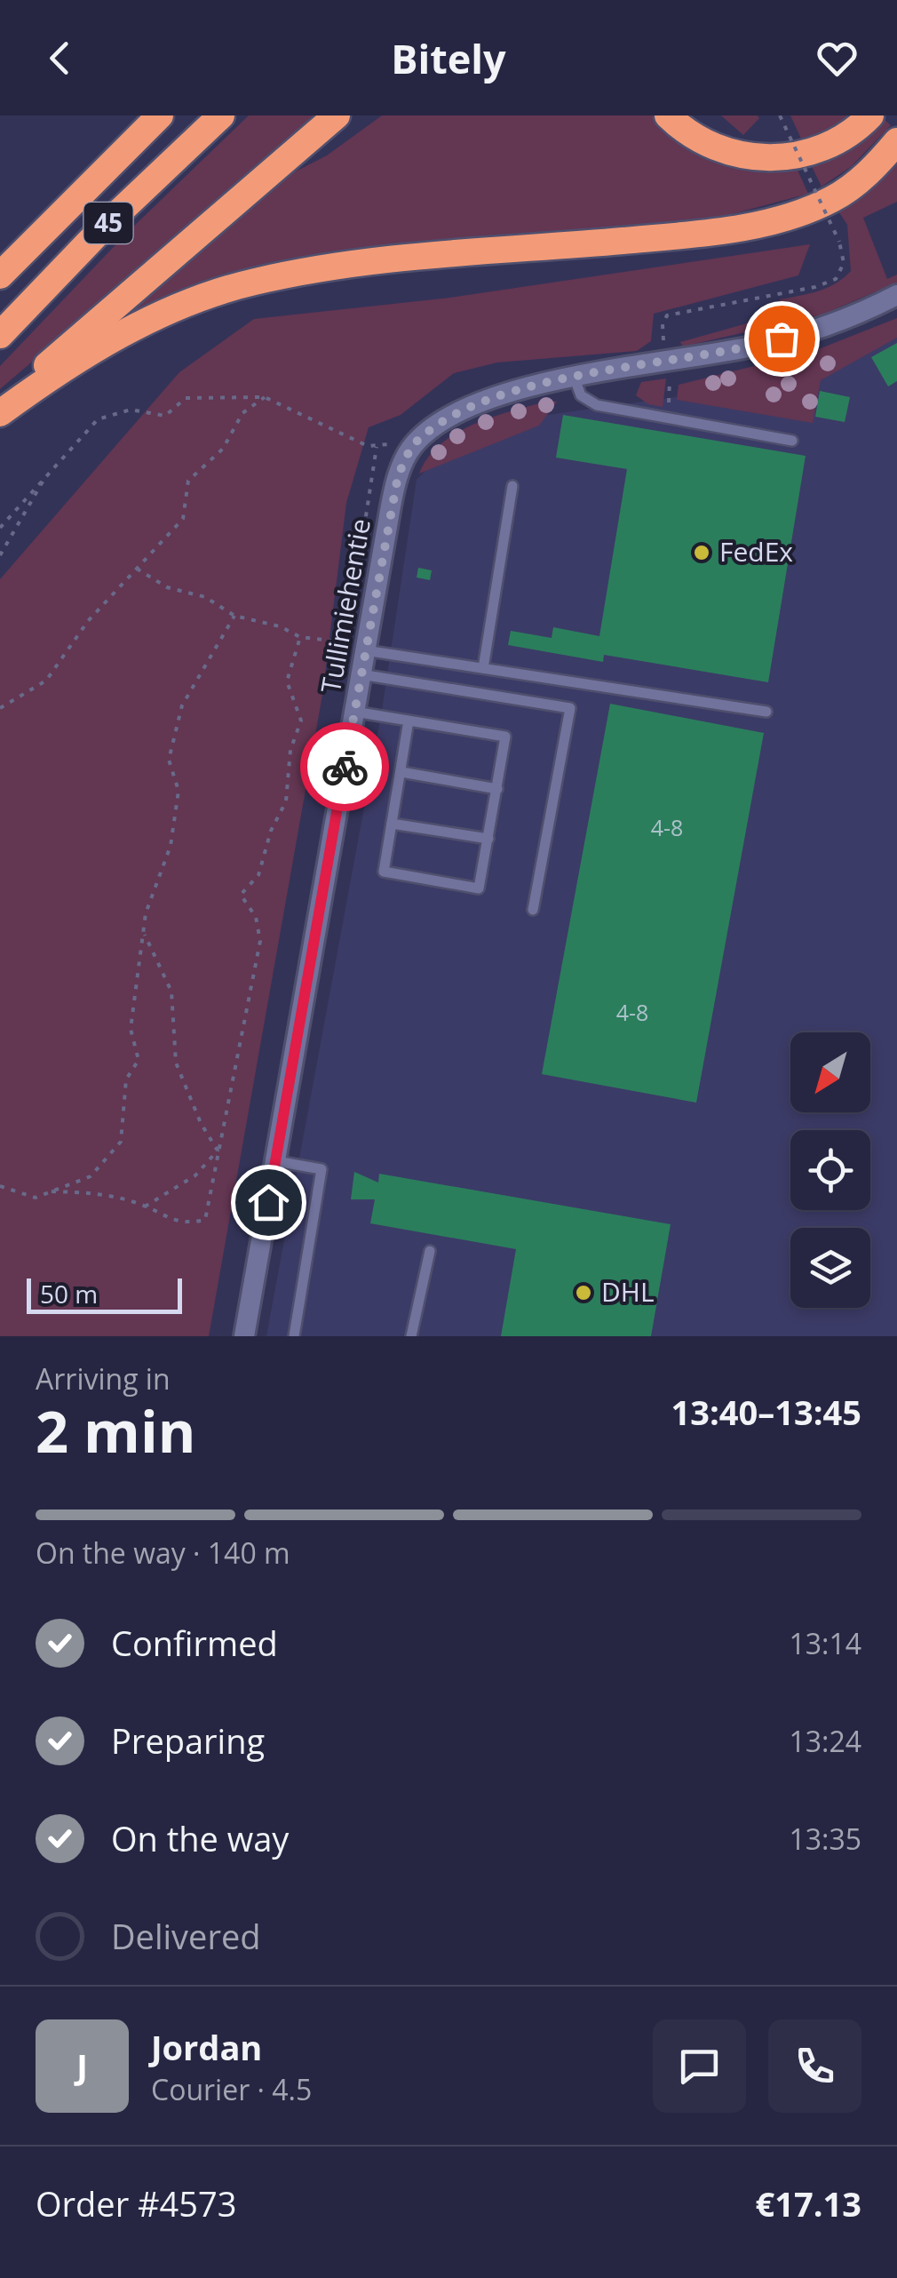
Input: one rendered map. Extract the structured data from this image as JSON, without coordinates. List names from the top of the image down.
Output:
{
  "streets": {
    "highway": ["45"],
    "street": ["Tullimiehentie"]
  },
  "places": ["FedEx", "DHL"],
  "house_numbers": ["4-8", "4-8"],
  "scale_bar": "50 m",
  "north": "bottom left",
  "page": {
    "header": "Bitely",
    "scale": "50 m",
    "heading": ["2 min", "Arriving in", "13:40–13:45"],
    "panel": [
      "Jordan",
      "Courier · 4.5",
      "Order #4573",
      "€17.13"
    ],
    "bar": "On the way · 140 m",
    "list": [
      ["Confirmed", "13:14"],
      ["Preparing", "13:24"],
      ["On the way", "13:35"],
      "Delivered"
    ],
    "round": "J"
  }
}
